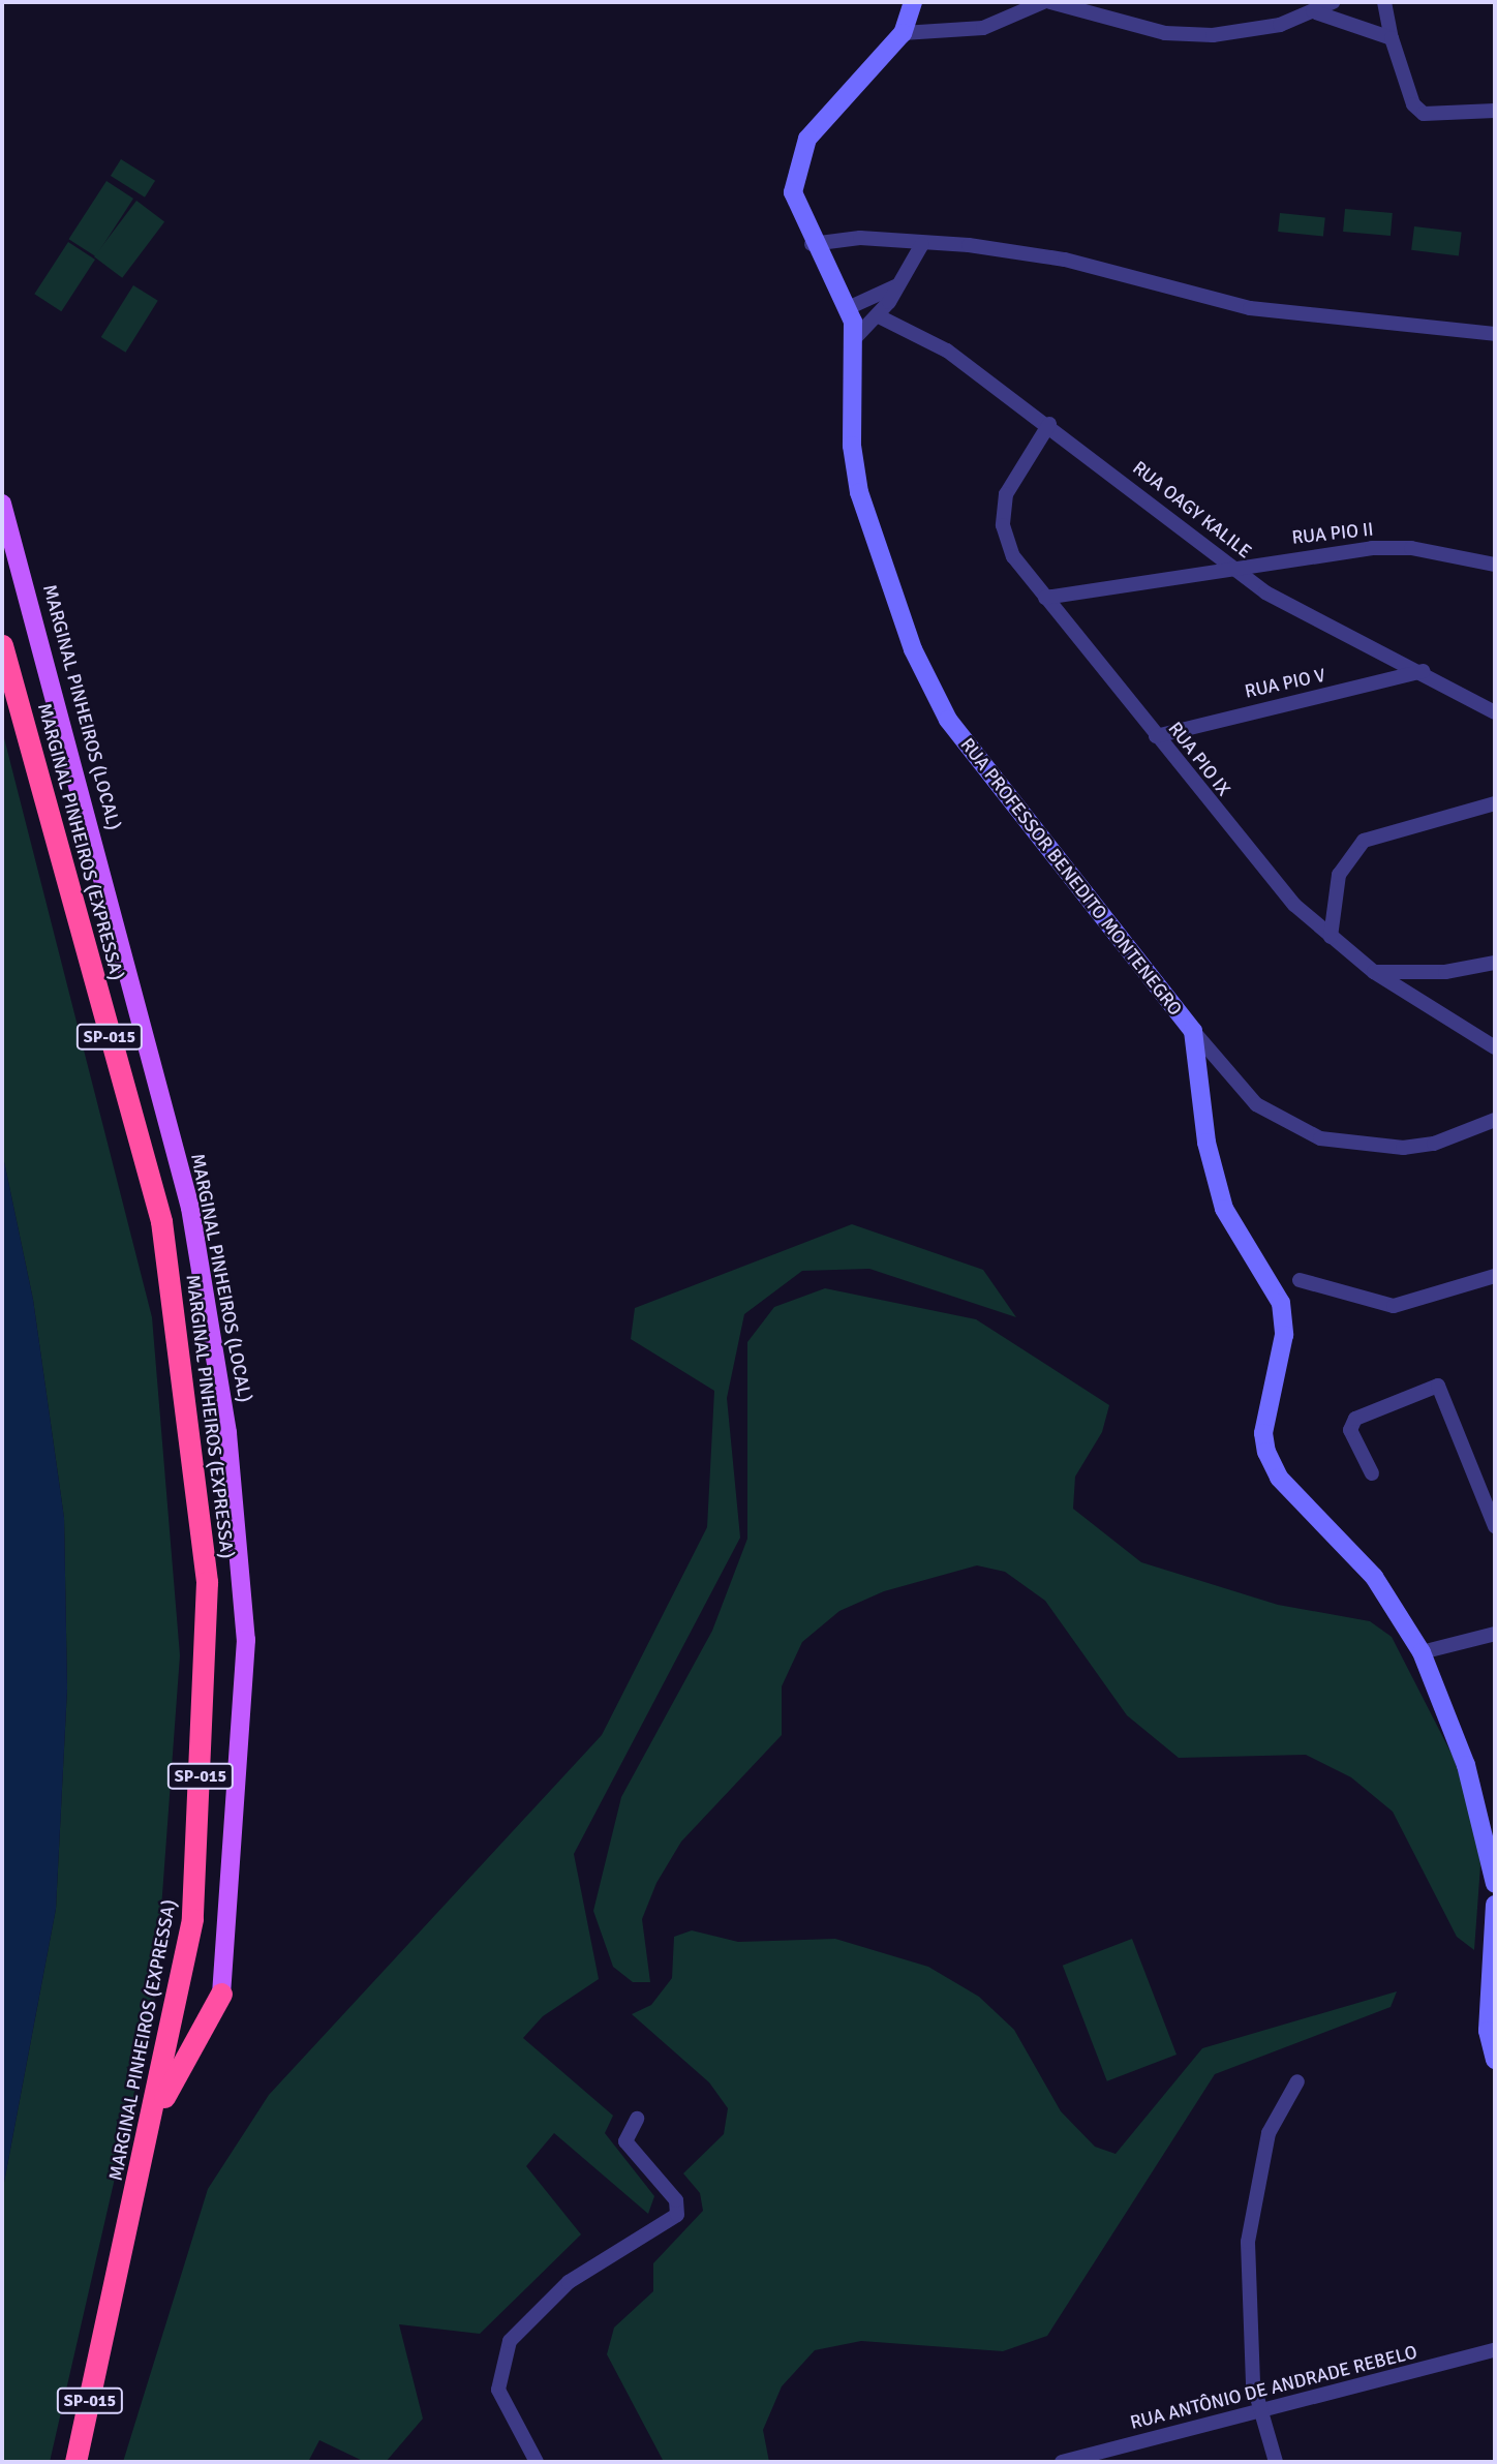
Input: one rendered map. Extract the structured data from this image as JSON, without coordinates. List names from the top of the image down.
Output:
{
  "streets": {
    "highway": ["MARGINAL PINHEIROS (EXPRESSA)", "SP-015"],
    "main road": ["MARGINAL PINHEIROS (LOCAL)"],
    "street": [
      "RUA OAGY KALILE",
      "RUA PIO II",
      "RUA PIO V",
      "RUA PIO IX",
      "RUA PROFESSOR BENEDITO MONTENEGRO",
      "RUA ANTÔNIO DE ANDRADE REBELO"
    ]
  },
  "crossings": [
    ["RUA OAGY KALILE", "RUA PIO II"],
    ["RUA OAGY KALILE", "RUA PIO V"],
    ["RUA OAGY KALILE", "RUA PIO IX"],
    ["RUA PIO II", "RUA PIO IX"],
    ["RUA PIO V", "RUA PIO IX"]
  ]
}
